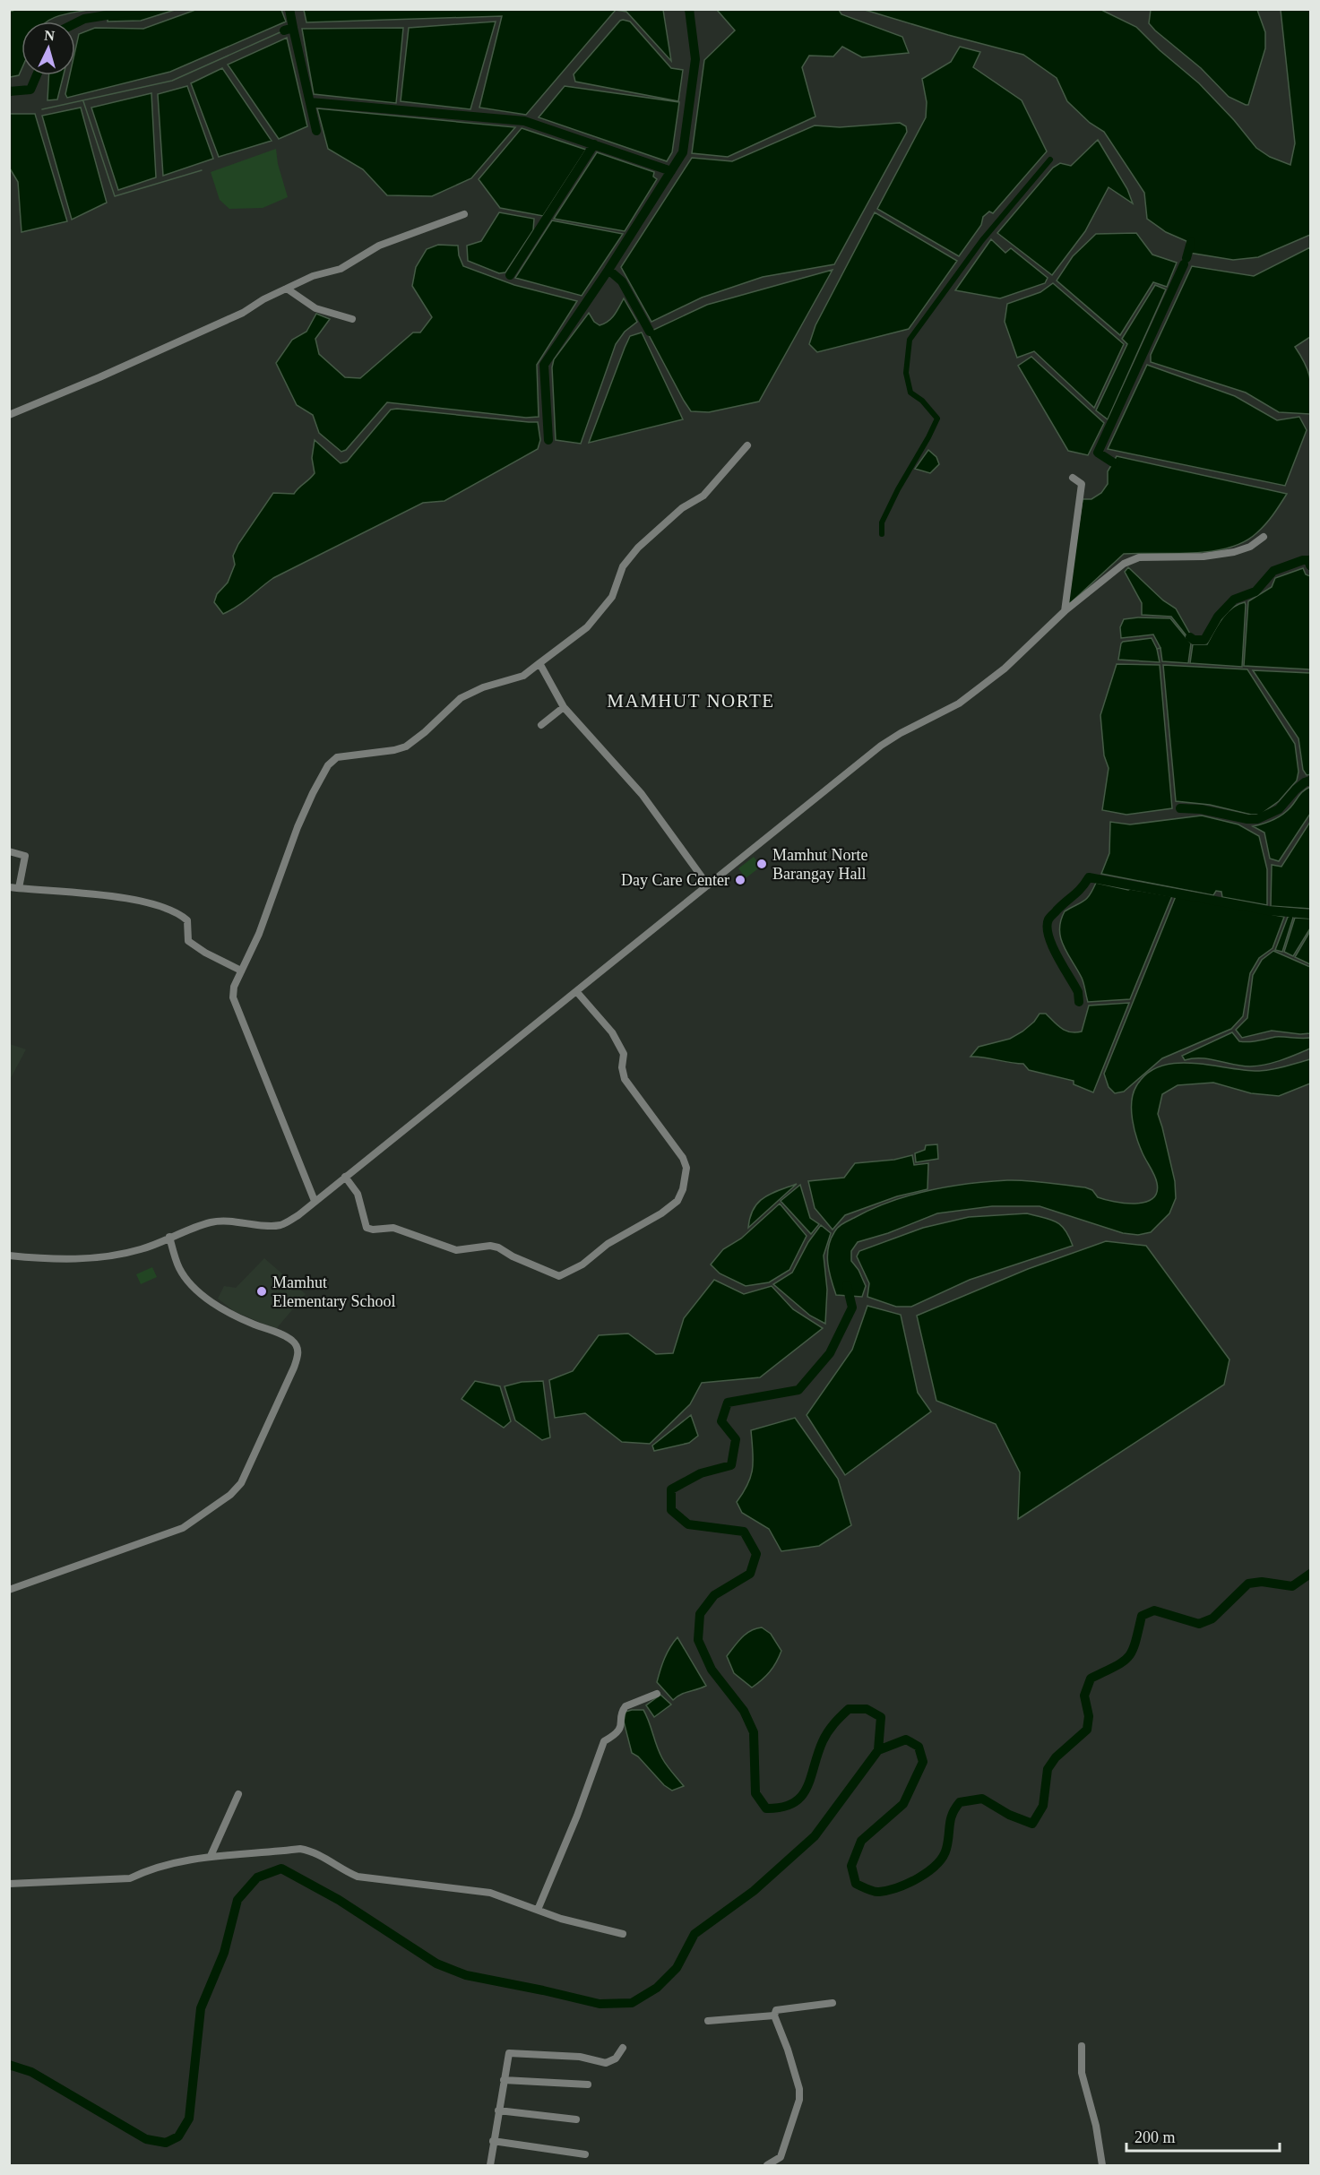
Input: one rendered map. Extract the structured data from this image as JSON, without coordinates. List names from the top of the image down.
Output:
{
  "districts": ["MAMHUT NORTE"],
  "places": ["Mamhut Norte Barangay Hall", "Day Care Center", "Mamhut Elementary School"],
  "scale_bar": "200 m",
  "north": "top"
}
